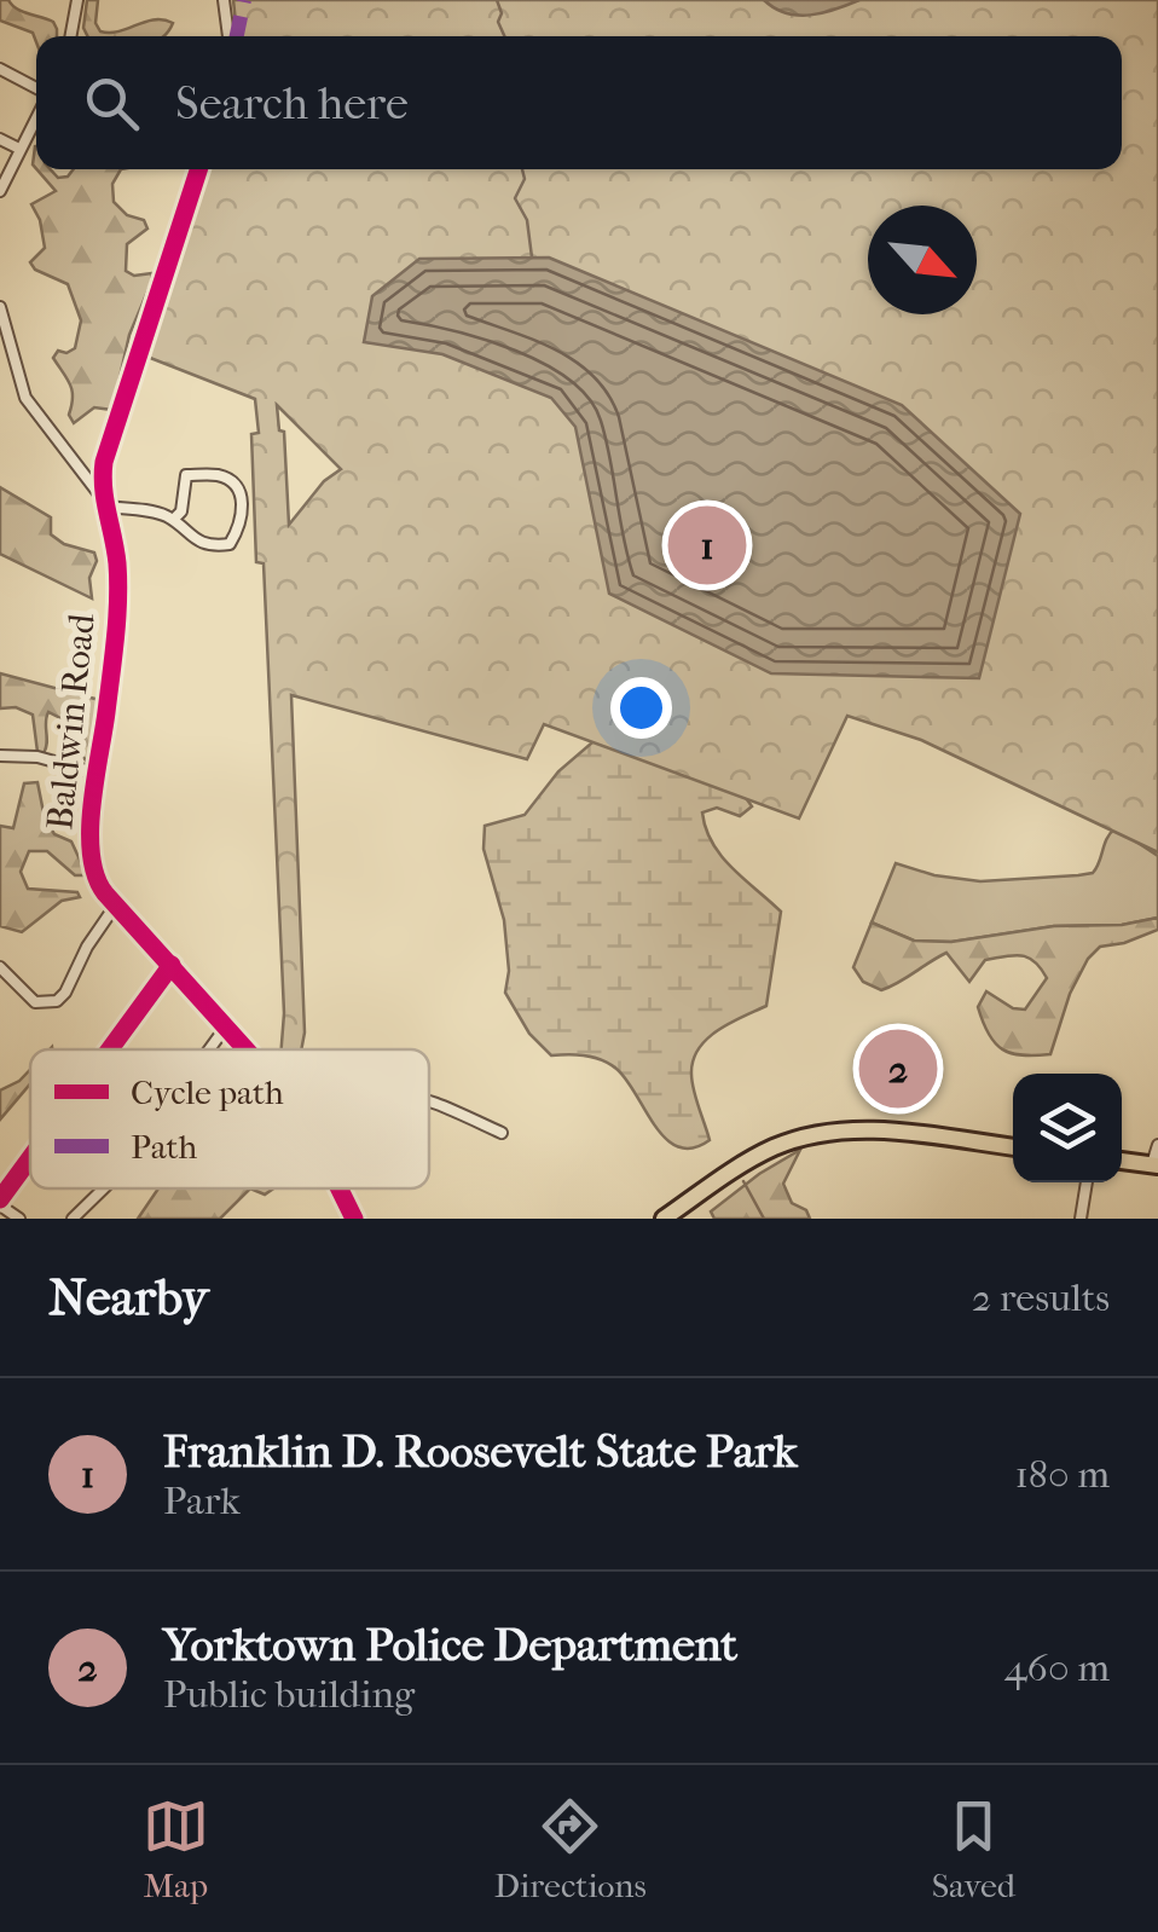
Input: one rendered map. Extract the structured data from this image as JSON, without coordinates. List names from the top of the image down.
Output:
{
  "streets": {
    "street": ["Baldwin Road"]
  },
  "legend": ["Cycle path", "Path"],
  "north": "bottom right",
  "page": {
    "search": "Search here",
    "pins": ["1", "2"],
    "heading": ["Nearby", "2 results"],
    "list": [
      {
        "mark": "1",
        "name": "Franklin D. Roosevelt State Park",
        "note": "Park",
        "value": "180 m"
      },
      {
        "mark": "2",
        "name": "Yorktown Police Department",
        "note": "Public building",
        "value": "460 m"
      }
    ],
    "nav": ["Map", "Directions", "Saved"]
  }
}
